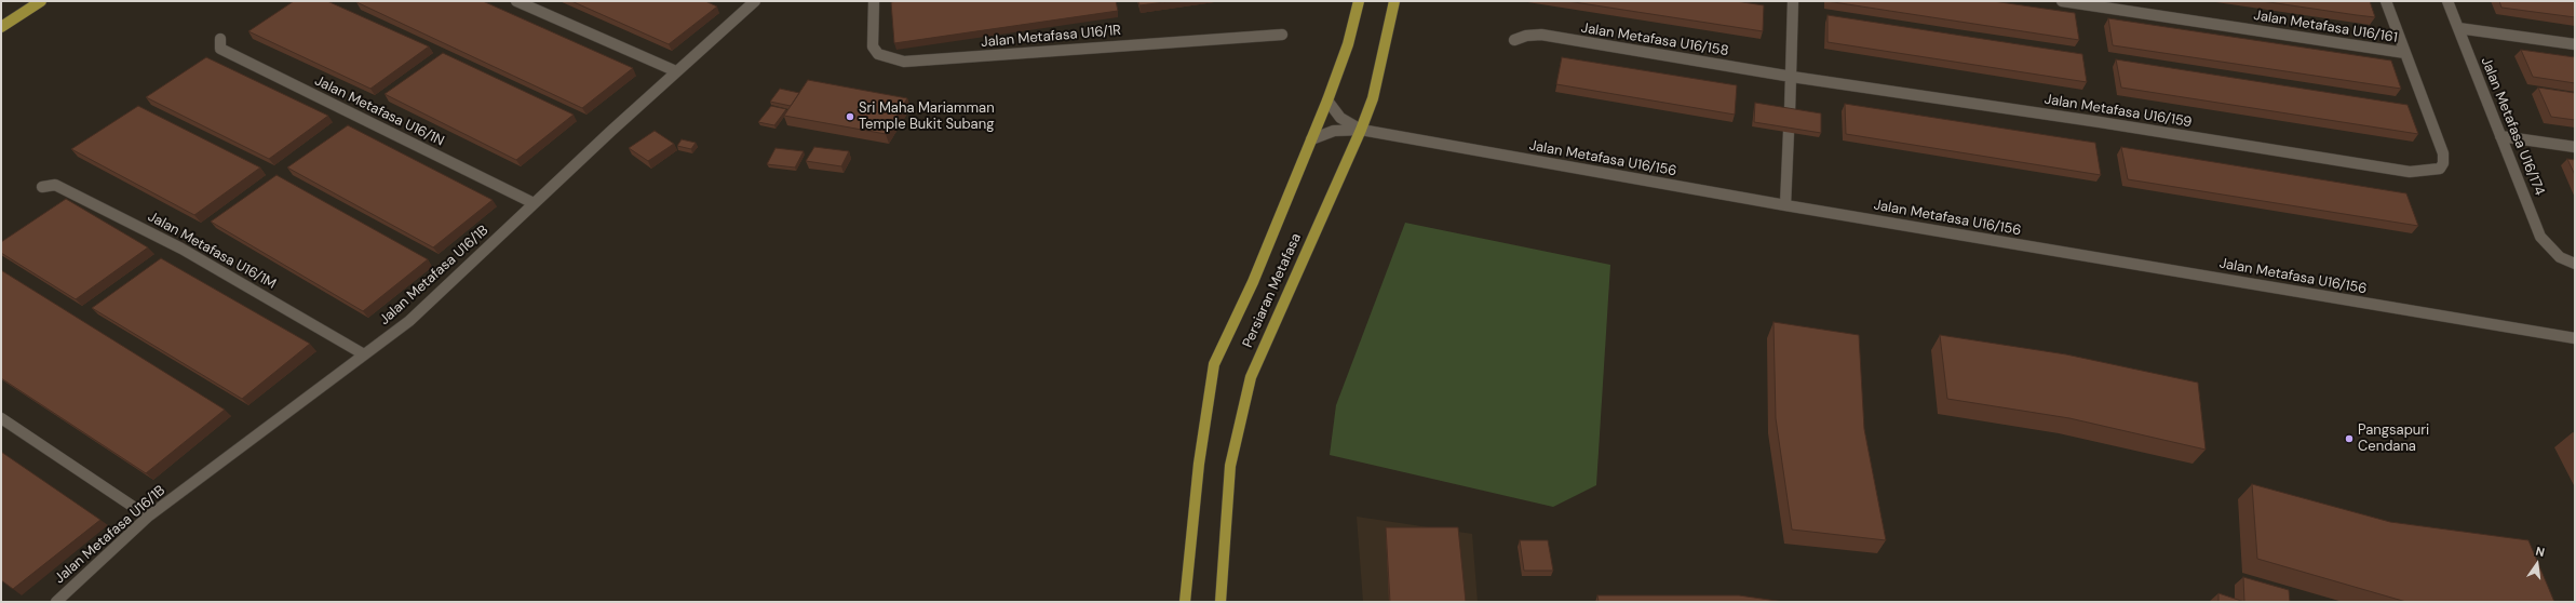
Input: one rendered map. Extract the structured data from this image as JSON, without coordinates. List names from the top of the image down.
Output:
{
  "streets": {
    "main road": ["Persiaran Metafasa"],
    "street": [
      "Jalan Metafasa U16/161",
      "Jalan Metafasa U16/1R",
      "Jalan Metafasa U16/158",
      "Jalan Metafasa U16/1N",
      "Jalan Metafasa U16/159",
      "Jalan Metafasa U16/174",
      "Jalan Metafasa U16/156",
      "Jalan Metafasa U16/1M",
      "Jalan Metafasa U16/1B"
    ]
  },
  "crossings": [
    ["Jalan Metafasa U16/161", "Jalan Metafasa U16/159"],
    ["Jalan Metafasa U16/158", "Jalan Metafasa U16/159"],
    ["Jalan Metafasa U16/1N", "Jalan Metafasa U16/1B"],
    ["Jalan Metafasa U16/156", "Persiaran Metafasa"],
    ["Jalan Metafasa U16/1M", "Jalan Metafasa U16/1B"]
  ],
  "places": ["Sri Maha Mariamman Temple Bukit Subang", "Pangsapuri Cendana"],
  "north": "top"
}
